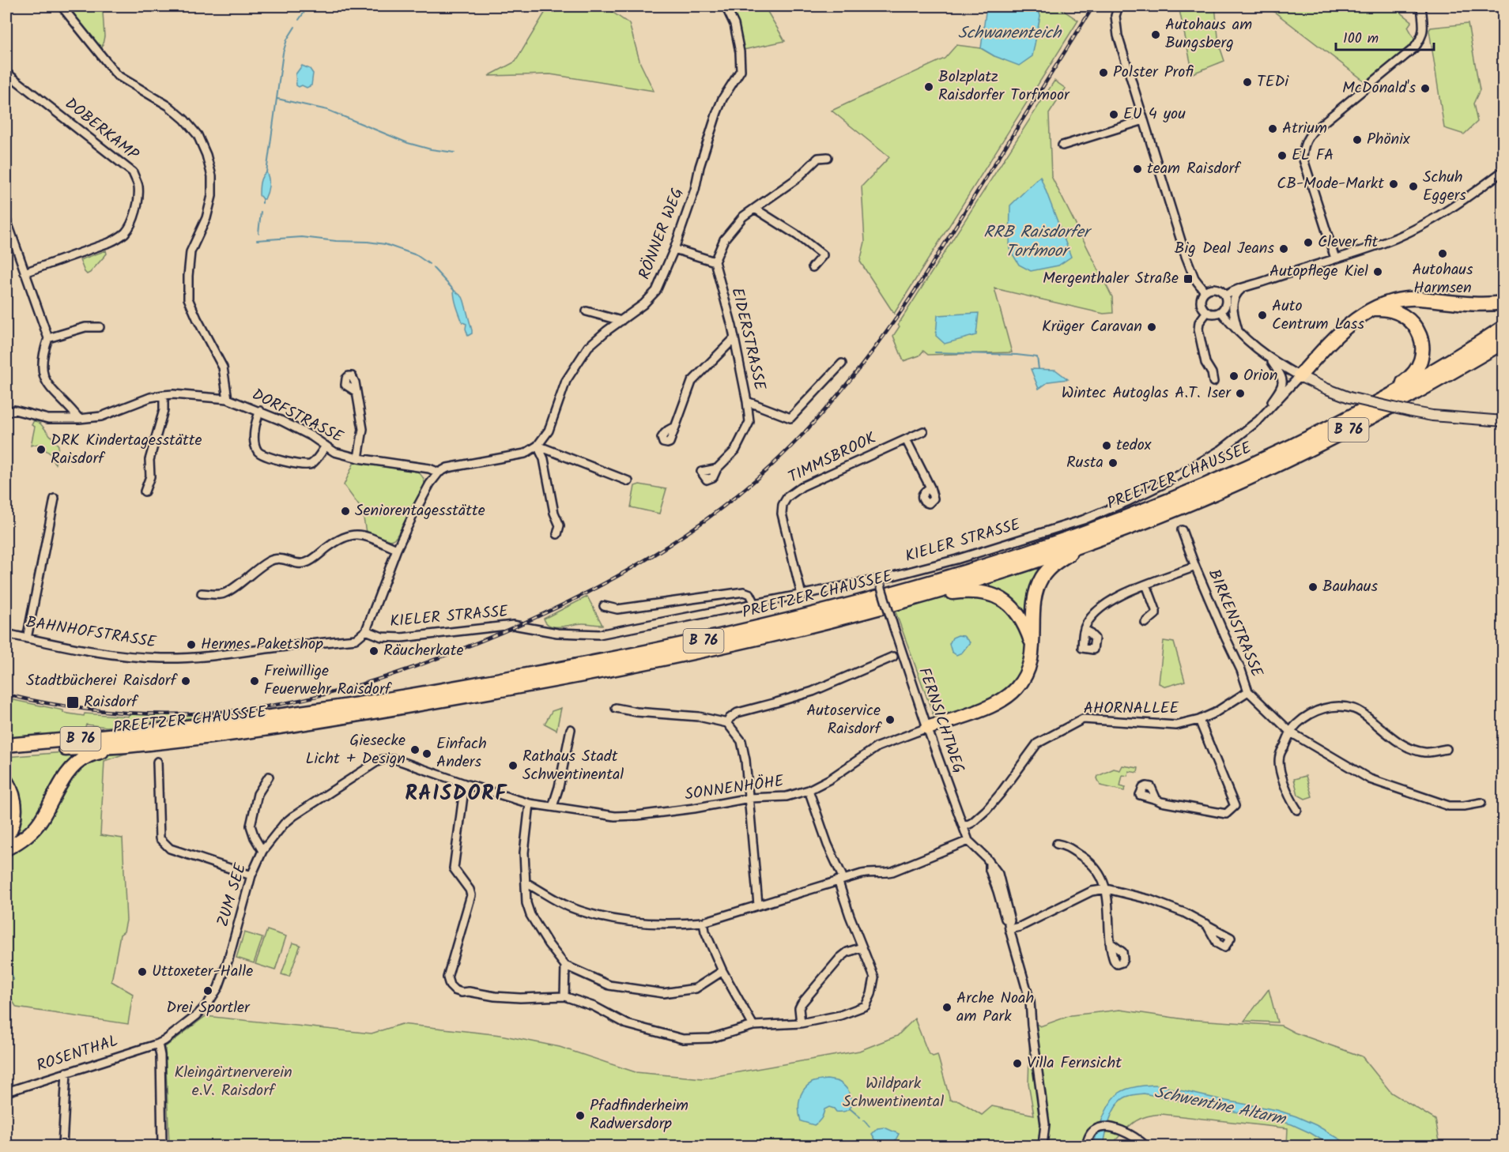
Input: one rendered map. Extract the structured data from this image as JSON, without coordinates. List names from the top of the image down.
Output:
{
  "streets": {
    "highway": ["B 76", "PREETZER CHAUSSEE"],
    "street": [
      "DOBERKAMP",
      "RÖNNER WEG",
      "EIDERSTRASSE",
      "DORFSTRASSE",
      "TIMMSBROOK",
      "KIELER STRASSE",
      "BIRKENSTRASSE",
      "BAHNHOFSTRASSE",
      "AHORNALLEE",
      "FERNSICHTWEG",
      "SONNENHÖHE",
      "ZUM SEE",
      "ROSENTHAL"
    ]
  },
  "crossings": [
    ["B 76", "PREETZER CHAUSSEE"],
    ["B 76", "FERNSICHTWEG"],
    ["B 76", "SONNENHÖHE"],
    ["TIMMSBROOK", "KIELER STRASSE"],
    ["KIELER STRASSE", "BAHNHOFSTRASSE"],
    ["KIELER STRASSE", "FERNSICHTWEG"],
    ["BIRKENSTRASSE", "AHORNALLEE"],
    ["AHORNALLEE", "FERNSICHTWEG"],
    ["FERNSICHTWEG", "SONNENHÖHE"],
    ["SONNENHÖHE", "ZUM SEE"],
    ["ZUM SEE", "ROSENTHAL"]
  ],
  "districts": ["RAISDORF"],
  "water": ["Schwanenteich", "RRB Raisdorfer Torfmoor", "Schwentine Altarm"],
  "parks": ["Kleingärtnerverein e.V. Raisdorf", "Wildpark Schwentinental"],
  "places": {
    "other": [
      "Autohaus am Bungsberg",
      "Polster Profi",
      "TEDi",
      "Bolzplatz Raisdorfer Torfmoor",
      "McDonald's",
      "EU 4 you",
      "Atrium",
      "Phönix",
      "EL FA",
      "team Raisdorf",
      "CB-Mode-Markt",
      "Schuh Eggers",
      "Clever fit",
      "Big Deal Jeans",
      "Autohaus Harmsen",
      "Autopflege Kiel",
      "Auto Centrum Lass",
      "Krüger Caravan",
      "Orion",
      "Wintec Autoglas A.T. Iser",
      "tedox",
      "DRK Kindertagesstätte Raisdorf",
      "Rusta",
      "Seniorentagesstätte",
      "Bauhaus",
      "Hermes Paketshop",
      "Räucherkate",
      "Stadtbücherei Raisdorf",
      "Freiwillige Feuerwehr Raisdorf",
      "Autoservice Raisdorf",
      "Giesecke Licht + Design",
      "Einfach Anders",
      "Rathaus Stadt Schwentinental",
      "Uttoxeter-Halle",
      "Drei Sportler",
      "Arche Noah am Park",
      "Villa Fernsicht",
      "Pfadfinderheim Radwersdorp"
    ],
    "transit": ["Mergenthaler Straße", "Raisdorf"]
  },
  "scale_bar": "100 m"
}
